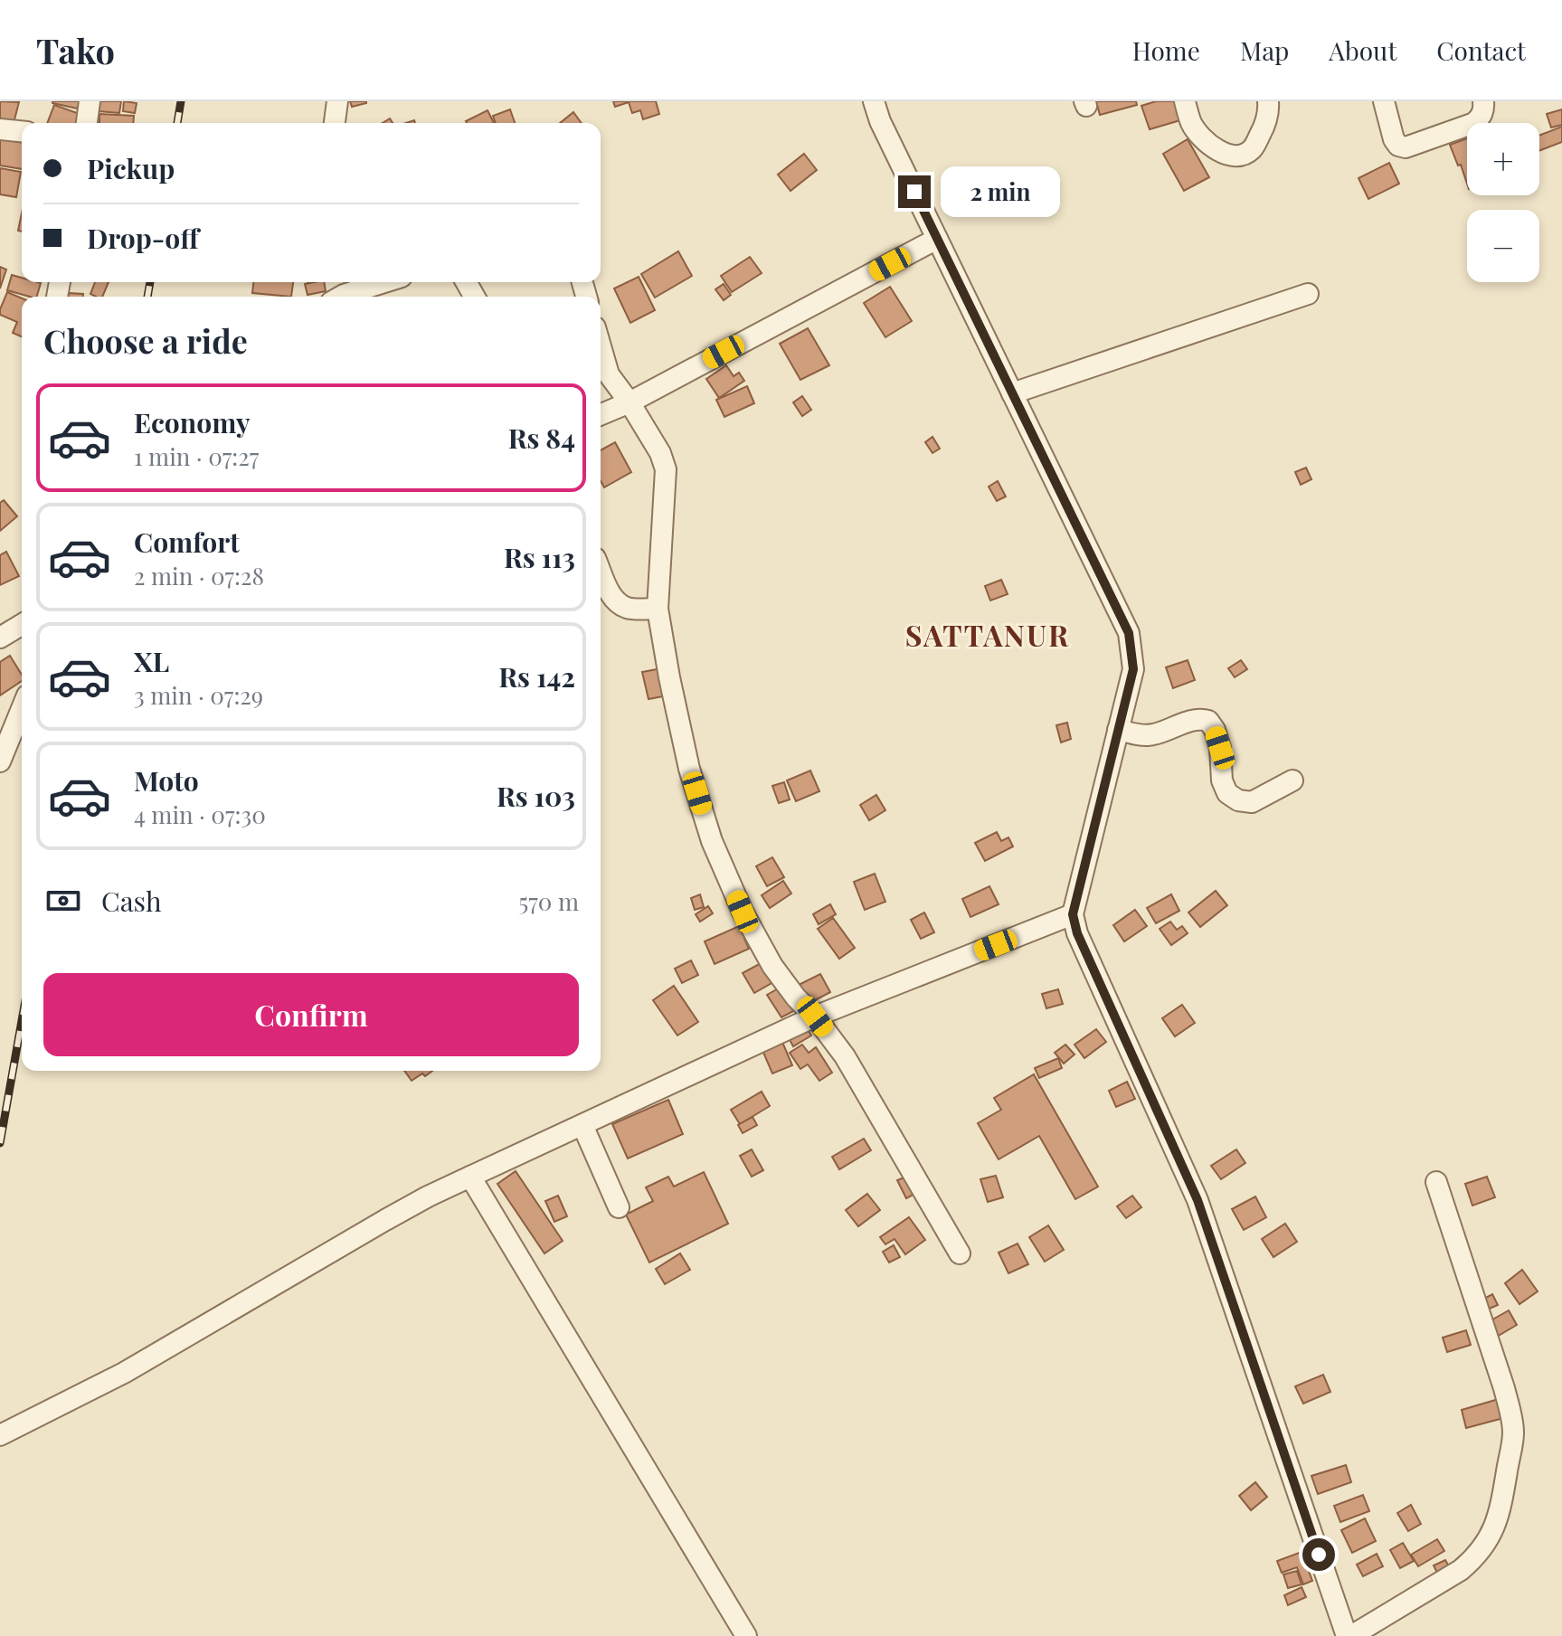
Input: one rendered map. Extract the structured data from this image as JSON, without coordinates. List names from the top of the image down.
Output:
{
  "districts": ["SATTANUR"],
  "page": {
    "header": "Tako",
    "nav": [
      "Home",
      "Map",
      "About",
      "Contact"
    ],
    "map_buttons": ["+", "−"],
    "banner": ["Pickup", "Drop-off"],
    "bubble": "2 min",
    "heading": "Choose a ride",
    "list": [
      {
        "name": "Economy",
        "note": "1 min · 07:27",
        "value": "Rs 84"
      },
      {
        "name": "Comfort",
        "note": "2 min · 07:28",
        "value": "Rs 113"
      },
      {
        "name": "XL",
        "note": "3 min · 07:29",
        "value": "Rs 142"
      },
      {
        "name": "Moto",
        "note": "4 min · 07:30",
        "value": "Rs 103"
      }
    ],
    "pay": ["Cash", "570 m"],
    "buttons": "Confirm"
  }
}
